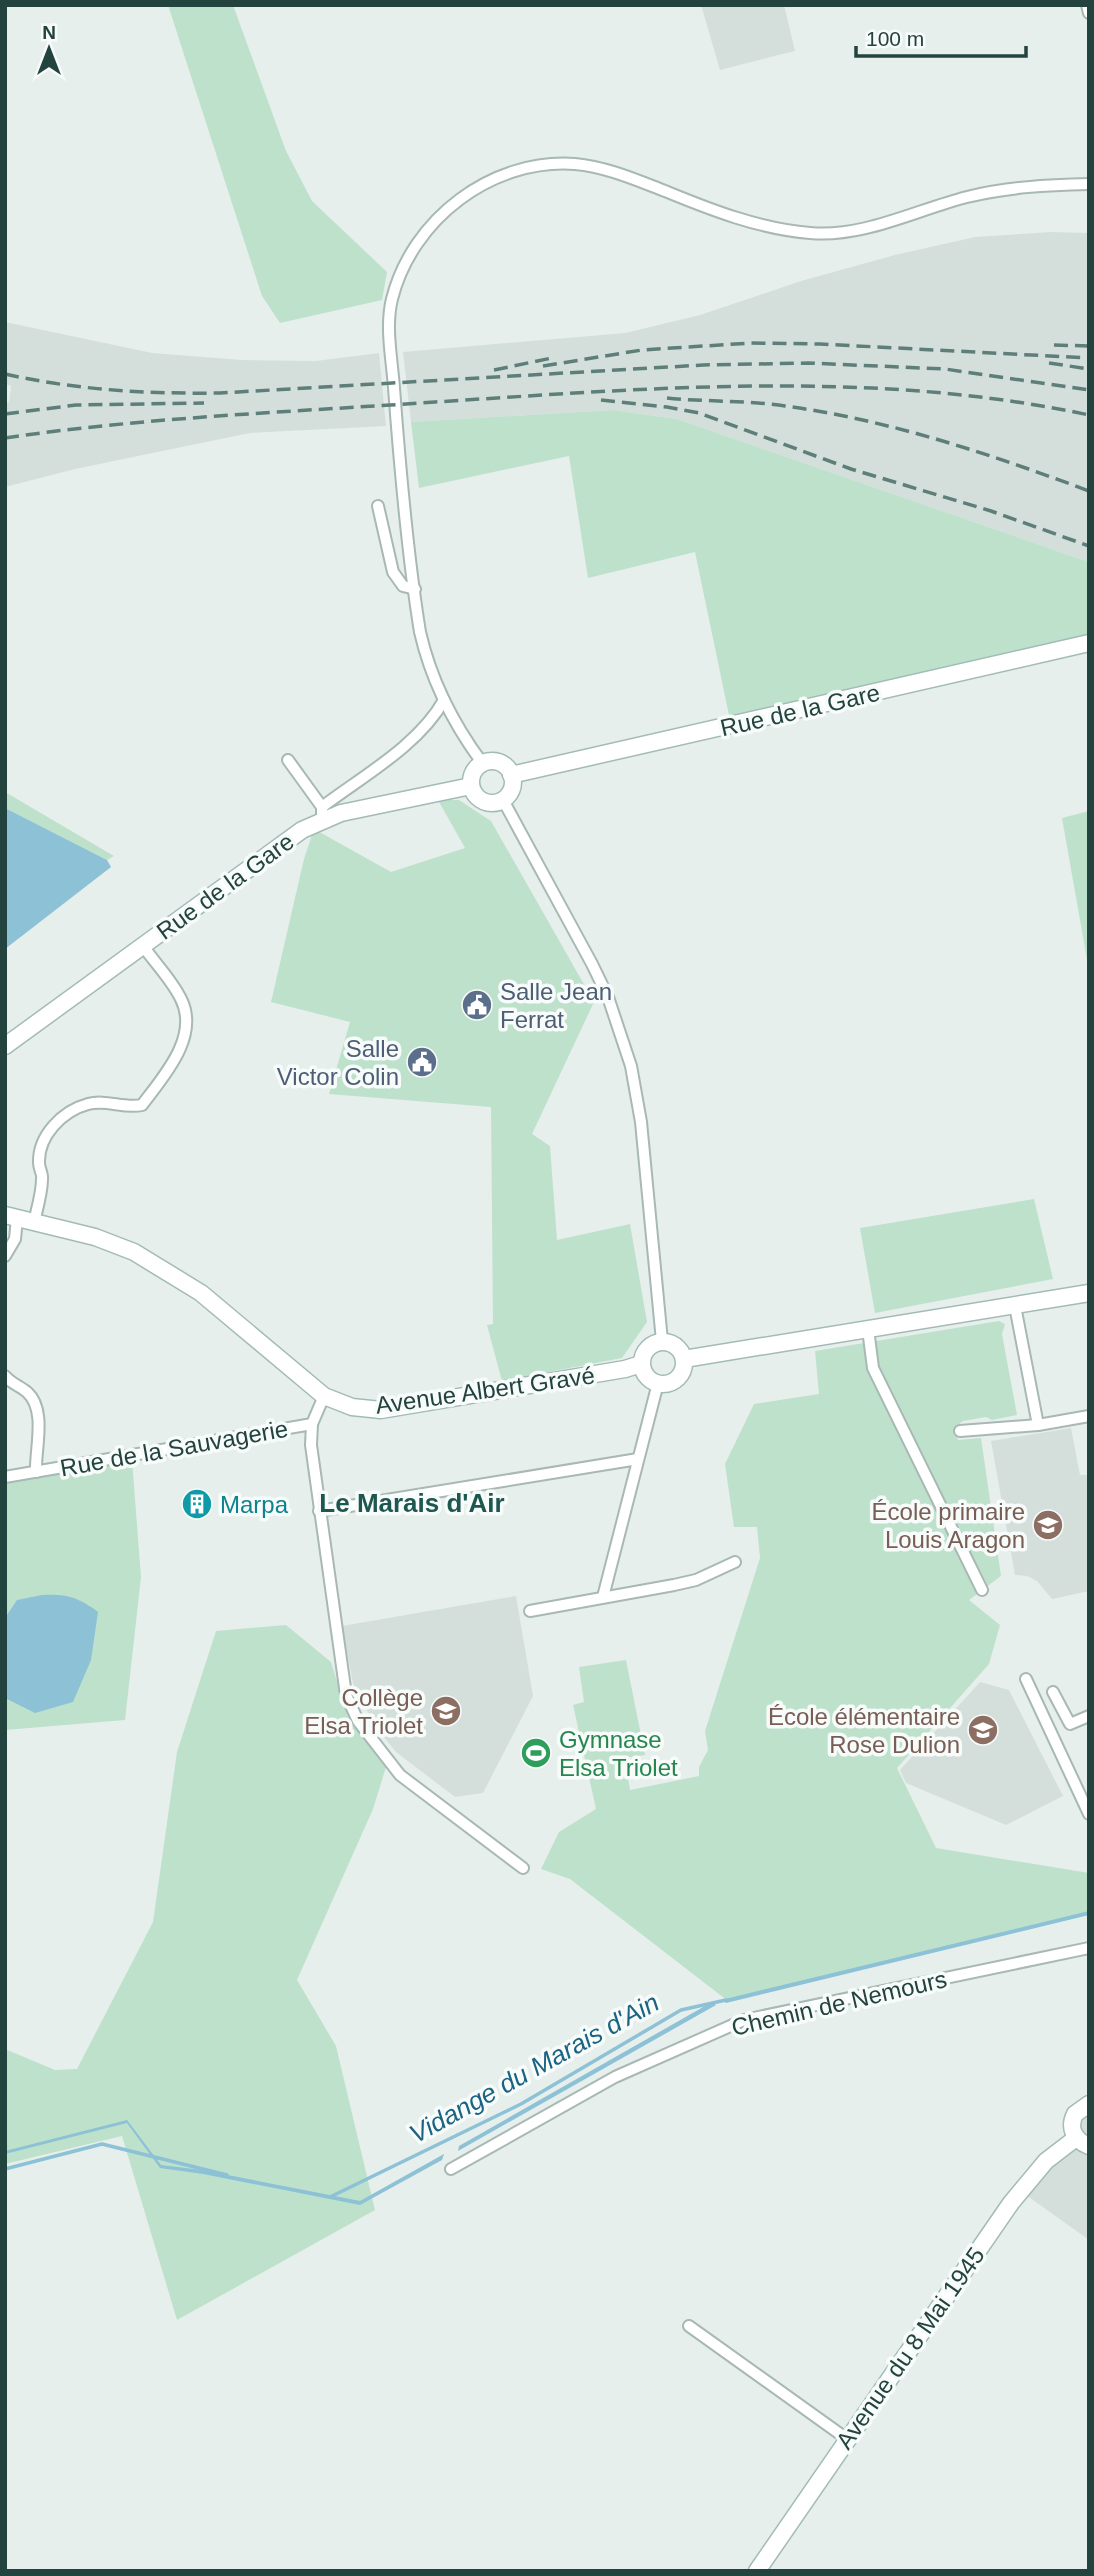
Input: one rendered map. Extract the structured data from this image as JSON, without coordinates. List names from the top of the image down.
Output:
{
  "streets": {
    "main road": ["Rue de la Gare", "Avenue Albert Gravé", "Avenue du 8 Mai 1945"],
    "street": ["Rue de la Sauvagerie", "Chemin de Nemours"]
  },
  "crossings": [
    ["Avenue Albert Gravé", "Rue de la Sauvagerie"]
  ],
  "districts": ["Le Marais d'Air"],
  "water": ["Vidange du Marais d'Ain"],
  "places": {
    "public building": ["Salle Jean Ferrat", "Salle Victor Colin"],
    "building": ["Marpa"],
    "school or university": ["École primaire Louis Aragon", "Collège Elsa Triolet", "École élémentaire Rose Dulion"],
    "sports": ["Gymnase Elsa Triolet"]
  },
  "scale_bar": "100 m",
  "north": "top"
}
